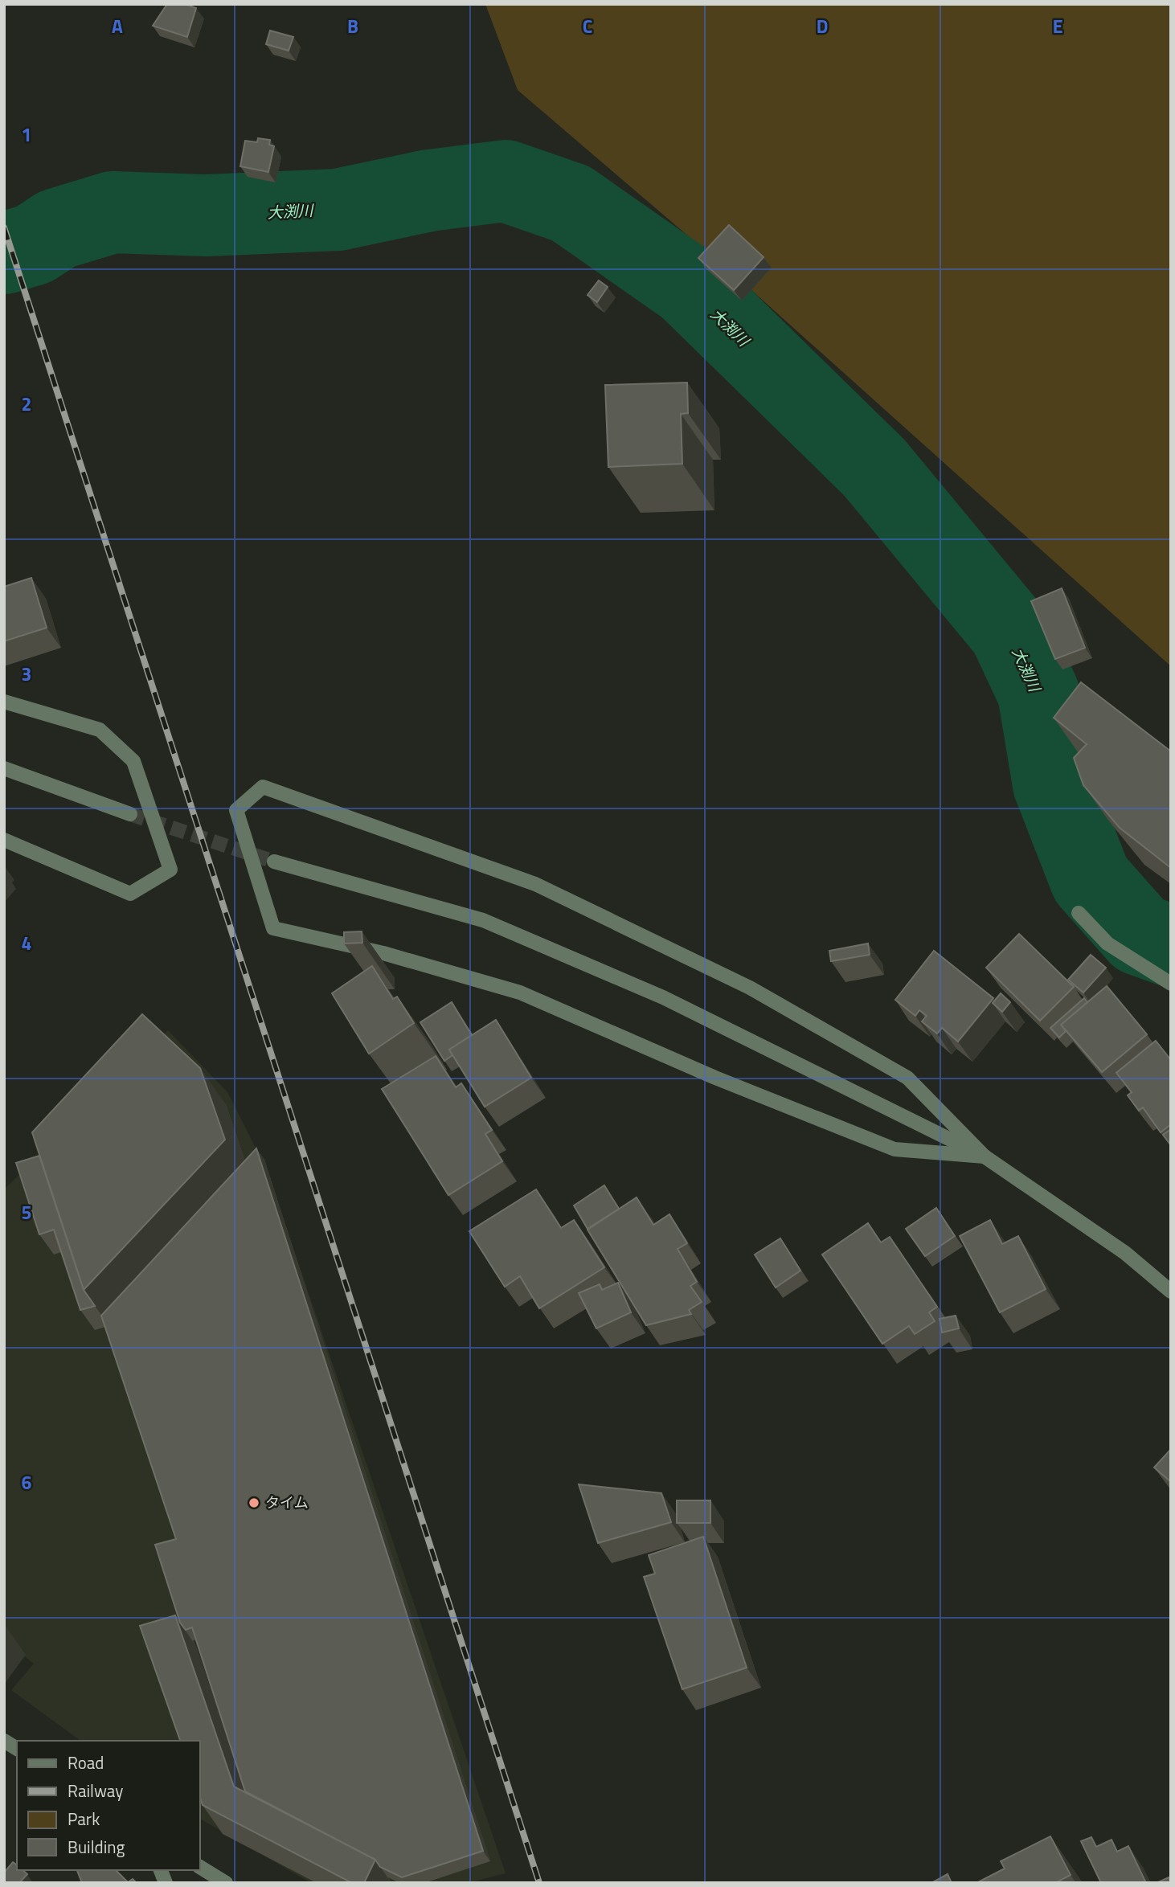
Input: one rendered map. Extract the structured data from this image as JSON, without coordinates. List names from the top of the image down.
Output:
{
  "water": ["大渕川"],
  "places": ["タイム"],
  "legend": [
    "Road",
    "Railway",
    "Park",
    "Building"
  ],
  "grid": {
    "columns": [
      "A",
      "B",
      "C",
      "D",
      "E"
    ],
    "rows": [
      "1",
      "2",
      "3",
      "4",
      "5",
      "6"
    ]
  }
}
